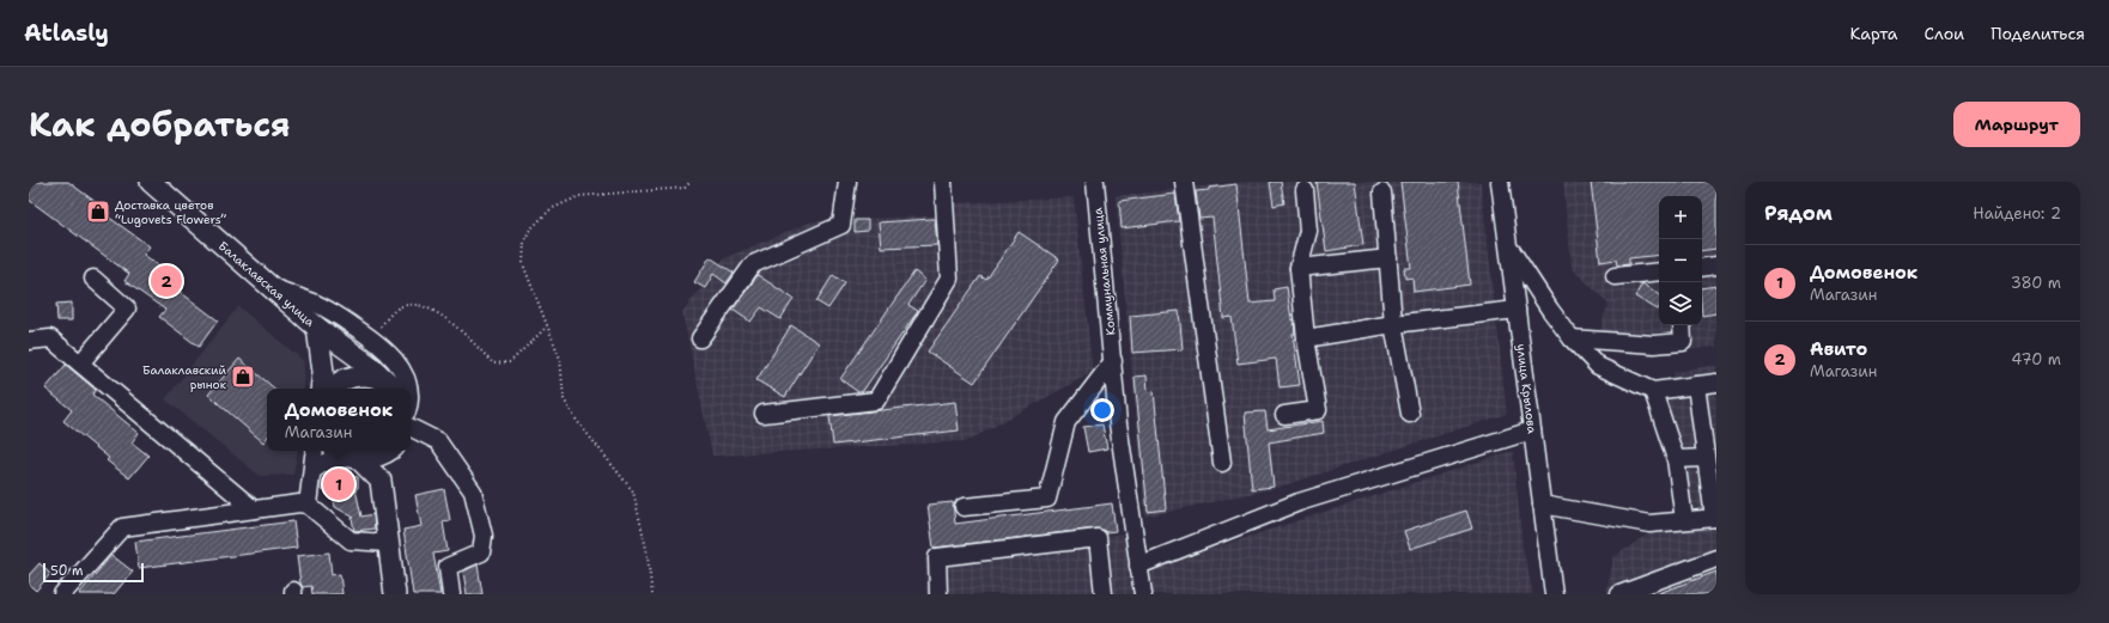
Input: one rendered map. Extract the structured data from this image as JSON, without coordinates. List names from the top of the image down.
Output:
{
  "streets": {
    "main road": ["Балаклавская улица"],
    "street": ["Коммунальная улица", "улица Крылова"]
  },
  "places": {
    "shop": ["Доставка цветов “Lugovets Flowers”", "Балаклавский рынок"]
  },
  "scale_bar": "50 m",
  "page": {
    "header": "Atlasly",
    "nav": ["Карта", "Слои", "Поделиться"],
    "title": "Как добраться",
    "buttons": "Маршрут",
    "heading": ["Рядом", "Найдено: 2"],
    "map_buttons": ["+", "−"],
    "list": [
      {
        "mark": "1",
        "name": "Домовенок",
        "note": "Магазин",
        "value": "380 m"
      },
      {
        "mark": "2",
        "name": "Авито",
        "note": "Магазин",
        "value": "470 m"
      }
    ],
    "pins": ["2", "1"],
    "popup": ["Домовенок", "Магазин"],
    "scale": "50 m"
  }
}
